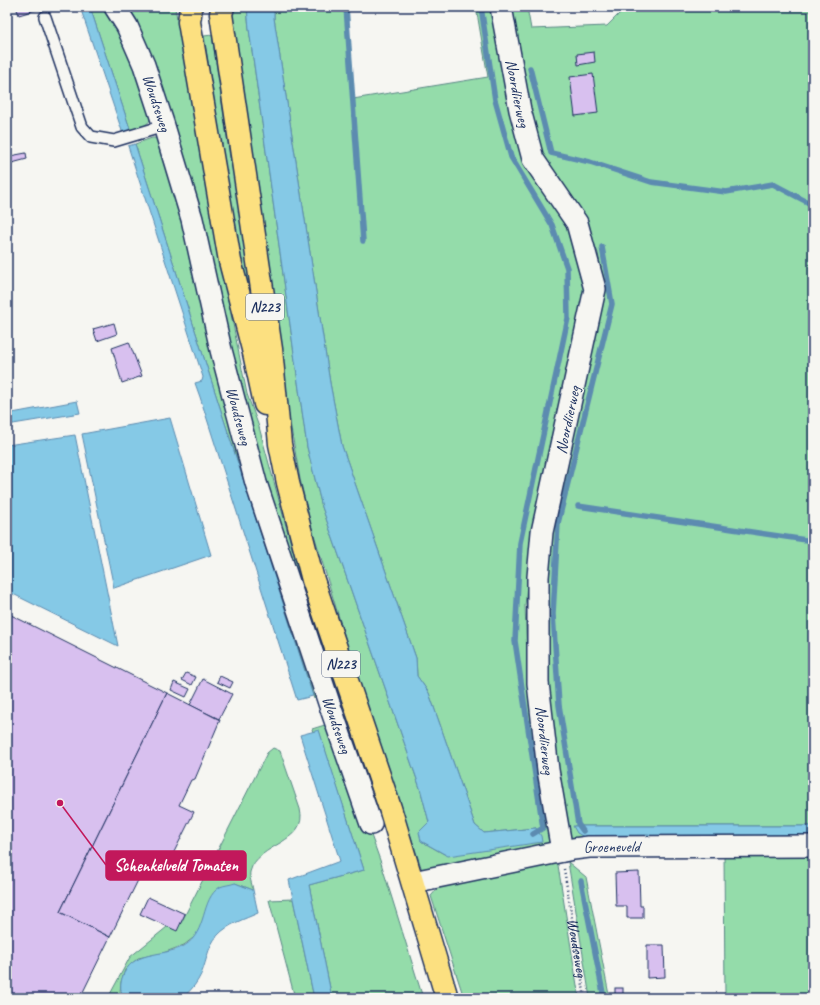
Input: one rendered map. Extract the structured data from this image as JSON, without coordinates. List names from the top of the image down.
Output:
{
  "streets": {
    "main road": ["Woudseweg", "N223"],
    "street": ["Noordlierweg", "Groeneveld"]
  },
  "crossings": [
    ["Noordlierweg", "Woudseweg"],
    ["Noordlierweg", "Groeneveld"],
    ["Woudseweg", "Groeneveld"]
  ],
  "places": ["Schenkelveld Tomaten"]
}
